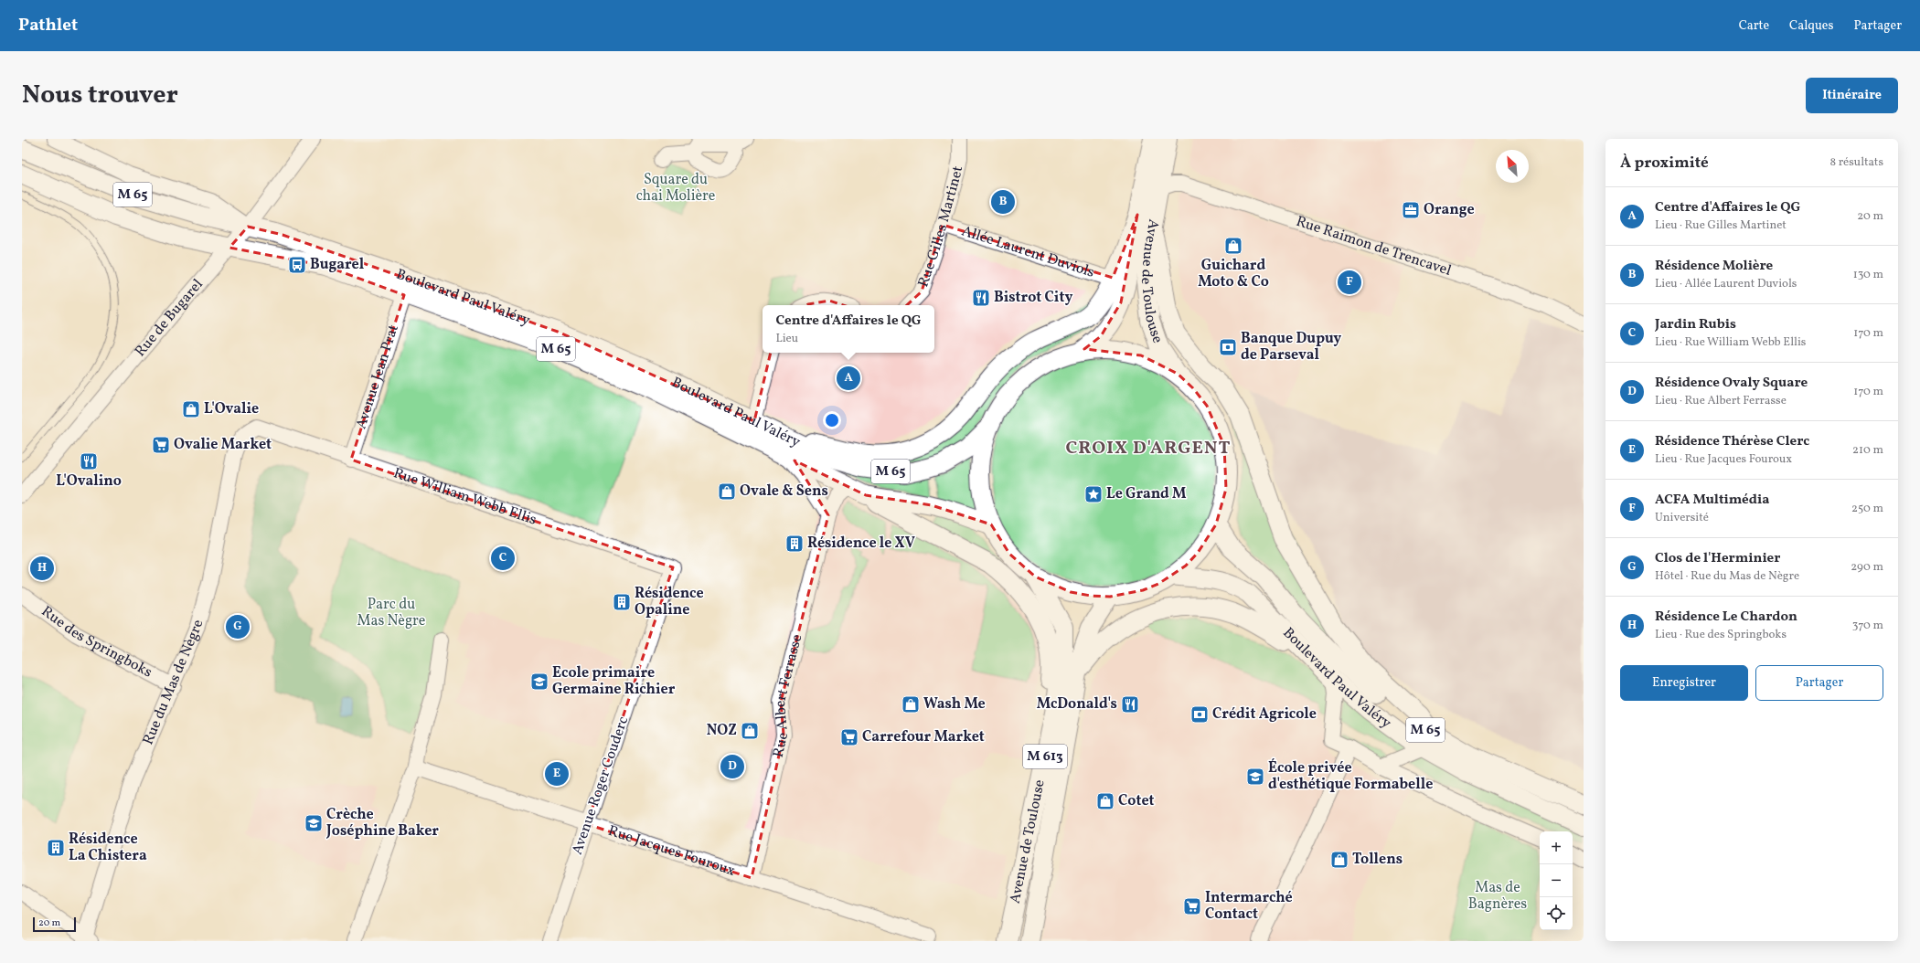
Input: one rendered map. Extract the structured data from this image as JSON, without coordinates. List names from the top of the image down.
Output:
{
  "streets": {
    "main road": [
      "M 65",
      "Avenue de Toulouse",
      "Boulevard Paul Valéry",
      "M 613"
    ],
    "street": [
      "Rue Gilles Martinet",
      "Rue Raimon de Trencavel",
      "Allée Laurent Duviols",
      "Rue de Bugarel",
      "Avenue Jean Prat",
      "Rue William Webb Ellis",
      "Rue des Springboks",
      "Rue du Mas de Nègre",
      "Rue Albert Ferrasse",
      "Avenue Roger Couderc",
      "Rue Jacques Fouroux"
    ]
  },
  "crossings": [
    ["M 65", "Boulevard Paul Valéry"],
    ["M 65", "Rue de Bugarel"],
    ["Rue Gilles Martinet", "Allée Laurent Duviols"],
    ["Rue Raimon de Trencavel", "Avenue de Toulouse"],
    ["Avenue de Toulouse", "M 613"],
    ["Boulevard Paul Valéry", "Rue de Bugarel"],
    ["Boulevard Paul Valéry", "Avenue Jean Prat"],
    ["Boulevard Paul Valéry", "Rue Albert Ferrasse"],
    ["Boulevard Paul Valéry", "M 613"],
    ["Avenue Jean Prat", "Rue William Webb Ellis"],
    ["Rue William Webb Ellis", "Rue du Mas de Nègre"],
    ["Rue William Webb Ellis", "Avenue Roger Couderc"],
    ["Rue des Springboks", "Rue du Mas de Nègre"],
    ["Rue Albert Ferrasse", "Rue Jacques Fouroux"],
    ["Avenue Roger Couderc", "Rue Jacques Fouroux"]
  ],
  "districts": ["CROIX D'ARGENT"],
  "parks": ["Square du chai Molière", "Parc du Mas Nègre", "Mas de Bagnères"],
  "places": {
    "office": ["Orange"],
    "shop": [
      "Guichard Moto & Co",
      "L'Ovalie",
      "Ovale & Sens",
      "Wash Me",
      "NOZ",
      "Cotet",
      "Tollens"
    ],
    "bus stop": ["Bugarel"],
    "restaurant": ["Bistrot City", "L'Ovalino", "McDonald's"],
    "bank": ["Banque Dupuy de Parseval", "Crédit Agricole"],
    "supermarket": ["Ovalie Market", "Carrefour Market", "Intermarché Contact"],
    "place": ["Le Grand M"],
    "building": ["Résidence le XV", "Résidence Opaline", "Résidence La Chistera"],
    "school or university": ["Ecole primaire Germaine Richier", "École privée d'esthétique Formabelle", "Crèche Joséphine Baker"]
  },
  "scale_bar": "20 m",
  "north": "top left",
  "page": {
    "header": "Pathlet",
    "nav": ["Carte", "Calques", "Partager"],
    "title": "Nous trouver",
    "buttons": [
      "Itinéraire",
      ["Enregistrer", "Partager"]
    ],
    "heading": ["À proximité", "8 résultats"],
    "list": [
      {
        "mark": "A",
        "name": "Centre d'Affaires le QG",
        "note": "Lieu · Rue Gilles Martinet",
        "value": "20 m"
      },
      {
        "mark": "B",
        "name": "Résidence Molière",
        "note": "Lieu · Allée Laurent Duviols",
        "value": "130 m"
      },
      {
        "mark": "C",
        "name": "Jardin Rubis",
        "note": "Lieu · Rue William Webb Ellis",
        "value": "170 m"
      },
      {
        "mark": "D",
        "name": "Résidence Ovaly Square",
        "note": "Lieu · Rue Albert Ferrasse",
        "value": "170 m"
      },
      {
        "mark": "E",
        "name": "Résidence Thérèse Clerc",
        "note": "Lieu · Rue Jacques Fouroux",
        "value": "210 m"
      },
      {
        "mark": "F",
        "name": "ACFA Multimédia",
        "note": "Université",
        "value": "250 m"
      },
      {
        "mark": "G",
        "name": "Clos de l'Herminier",
        "note": "Hôtel · Rue du Mas de Nègre",
        "value": "290 m"
      },
      {
        "mark": "H",
        "name": "Résidence Le Chardon",
        "note": "Lieu · Rue des Springboks",
        "value": "370 m"
      }
    ],
    "pins": [
      "B",
      "F",
      "A",
      "C",
      "H",
      "G",
      "D",
      "E"
    ],
    "popup": ["Centre d'Affaires le QG", "Lieu"],
    "map_buttons": ["+", "−"],
    "scale": "20 m"
  }
}
